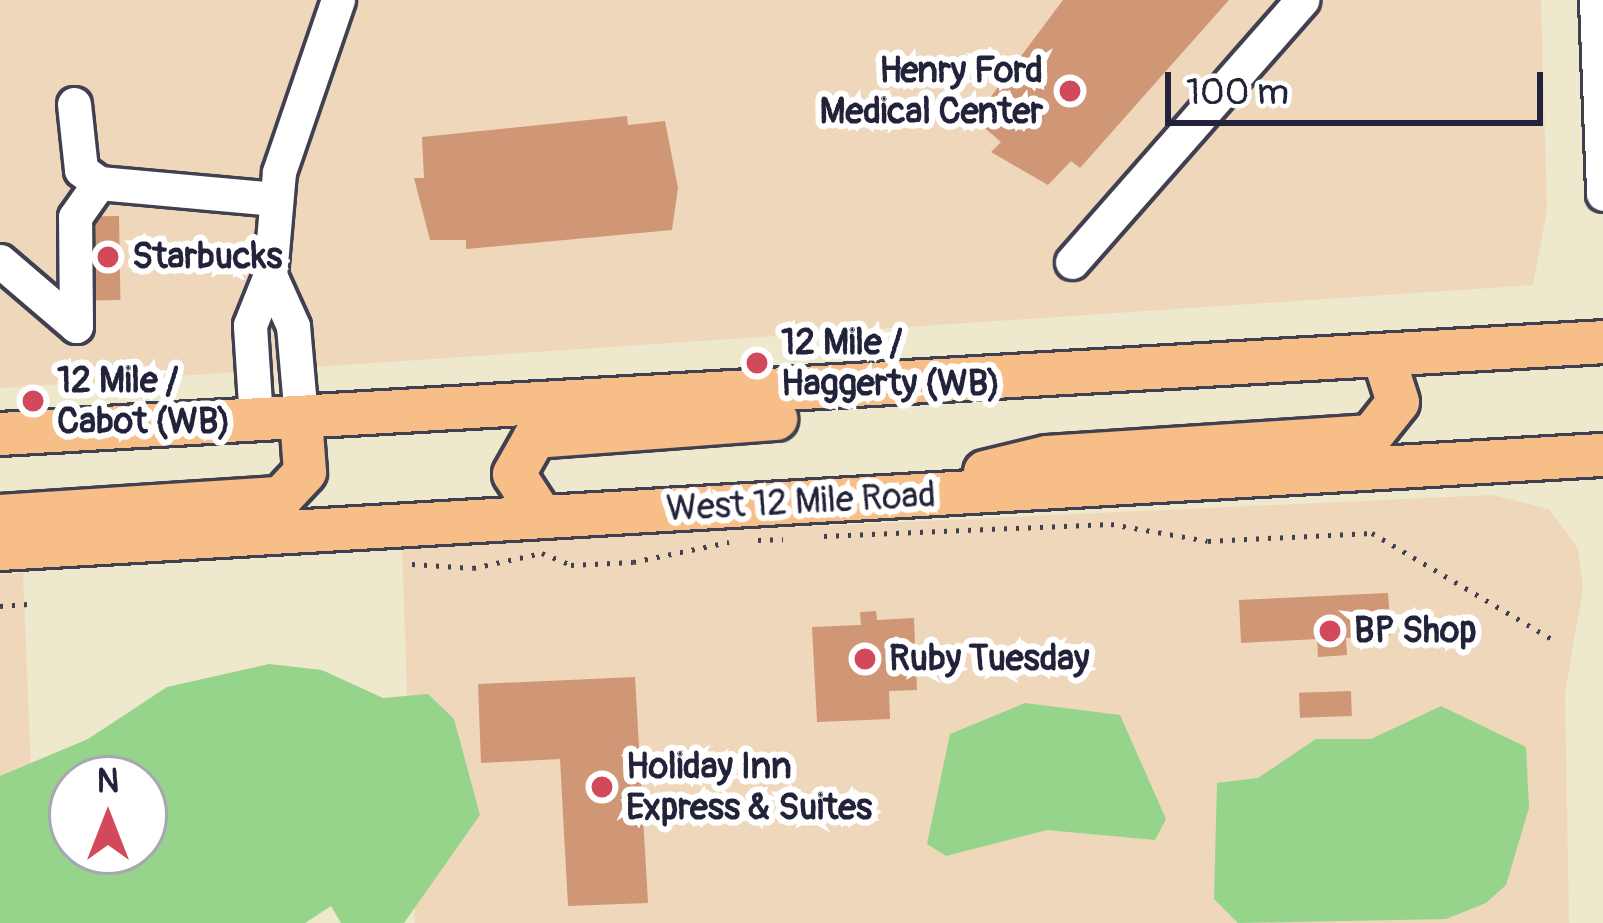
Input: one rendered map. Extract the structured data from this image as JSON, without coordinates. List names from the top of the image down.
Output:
{
  "streets": {
    "main road": ["West 12 Mile Road"]
  },
  "places": [
    "Henry Ford Medical Center",
    "Starbucks",
    "12 Mile / Haggerty (WB)",
    "12 Mile / Cabot (WB)",
    "BP Shop",
    "Ruby Tuesday",
    "Holiday Inn Express & Suites"
  ],
  "scale_bar": "100 m",
  "north": "top"
}
